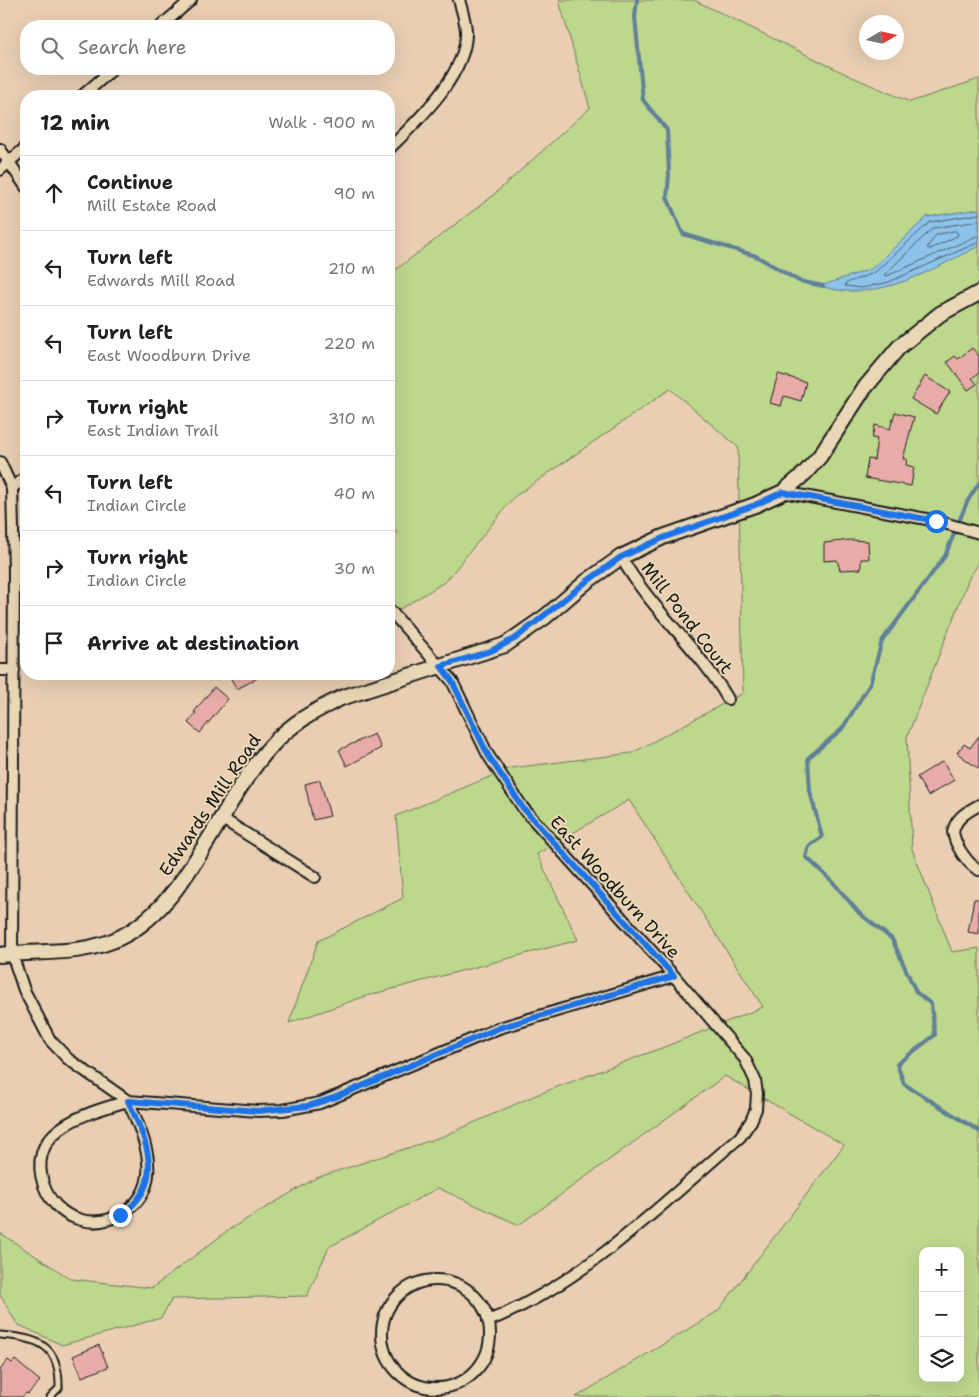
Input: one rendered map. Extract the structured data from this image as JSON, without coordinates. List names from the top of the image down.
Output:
{
  "streets": {
    "street": ["Mill Pond Court", "Edwards Mill Road", "East Woodburn Drive"]
  },
  "crossings": [
    ["Mill Pond Court", "Edwards Mill Road"],
    ["Edwards Mill Road", "East Woodburn Drive"]
  ],
  "north": "right",
  "page": {
    "search": "Search here",
    "heading": ["12 min", "Walk · 900 m"],
    "list": [
      ["Continue", "Mill Estate Road", "90 m"],
      ["Turn left", "Edwards Mill Road", "210 m"],
      ["Turn left", "East Woodburn Drive", "220 m"],
      ["Turn right", "East Indian Trail", "310 m"],
      ["Turn left", "Indian Circle", "40 m"],
      ["Turn right", "Indian Circle", "30 m"],
      "Arrive at destination"
    ],
    "map_buttons": ["+", "−"]
  }
}
